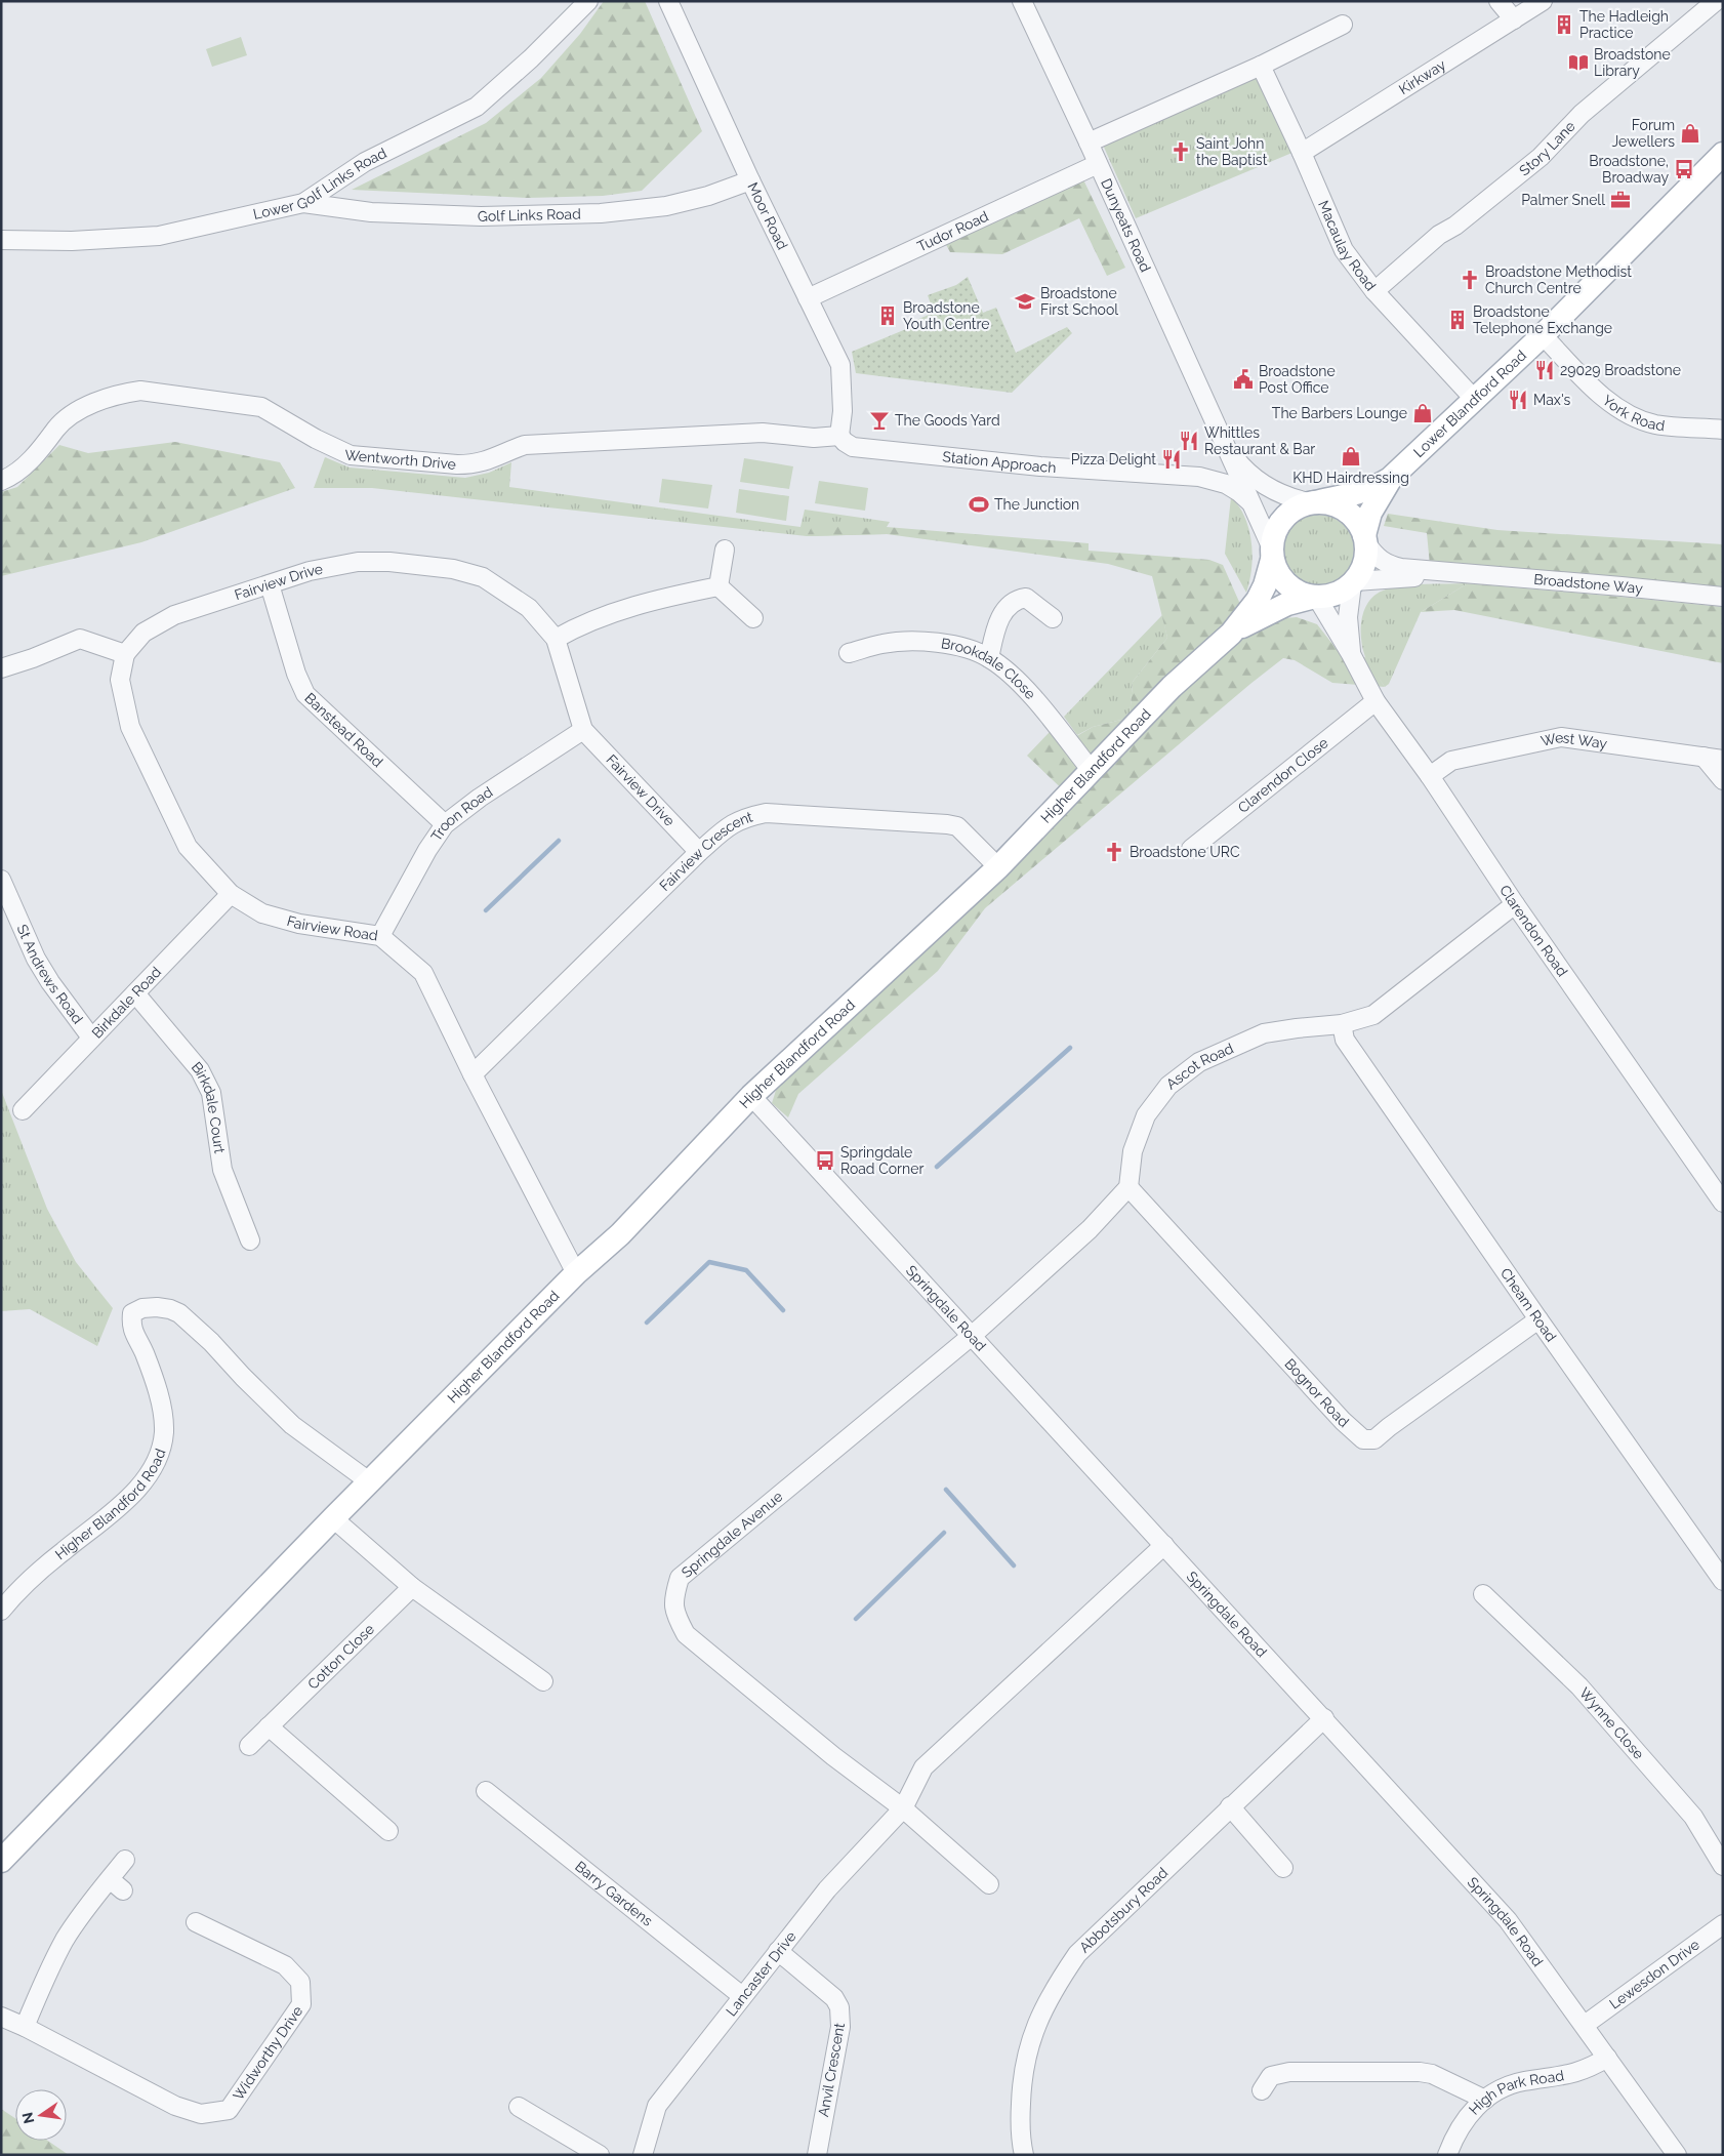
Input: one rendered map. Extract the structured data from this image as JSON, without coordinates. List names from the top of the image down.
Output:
{
  "streets": {
    "main road": ["Lower Blandford Road", "Higher Blandford Road"],
    "street": [
      "Kirkway",
      "Story Lane",
      "Lower Golf Links Road",
      "Golf Links Road",
      "Moor Road",
      "Dunyeats Road",
      "Tudor Road",
      "Macaulay Road",
      "York Road",
      "Wentworth Drive",
      "Station Approach",
      "Fairview Drive",
      "Broadstone Way",
      "Brookdale Close",
      "Banstead Road",
      "West Way",
      "Clarendon Close",
      "Troon Road",
      "Fairview Crescent",
      "Fairview Road",
      "Clarendon Road",
      "St Andrews Road",
      "Birkdale Road",
      "Ascot Road",
      "Birkdale Court",
      "Cheam Road",
      "Springdale Road",
      "Bognor Road",
      "Springdale Avenue",
      "Cotton Close",
      "Wynne Close",
      "Barry Gardens",
      "Abbotsbury Road",
      "Lancaster Drive",
      "Lewesdon Drive",
      "Widworthy Drive",
      "Anvil Crescent",
      "High Park Road"
    ]
  },
  "crossings": [
    ["Kirkway", "Macaulay Road"],
    ["Story Lane", "Macaulay Road"],
    ["Lower Golf Links Road", "Golf Links Road"],
    ["Golf Links Road", "Moor Road"],
    ["Moor Road", "Tudor Road"],
    ["Moor Road", "Wentworth Drive"],
    ["Moor Road", "Station Approach"],
    ["Dunyeats Road", "Tudor Road"],
    ["Dunyeats Road", "Lower Blandford Road"],
    ["Dunyeats Road", "Station Approach"],
    ["Dunyeats Road", "Broadstone Way"],
    ["Dunyeats Road", "Higher Blandford Road"],
    ["Dunyeats Road", "Clarendon Road"],
    ["Macaulay Road", "Lower Blandford Road"],
    ["Lower Blandford Road", "York Road"],
    ["Lower Blandford Road", "Broadstone Way"],
    ["Lower Blandford Road", "Higher Blandford Road"],
    ["Lower Blandford Road", "Clarendon Road"],
    ["Wentworth Drive", "Station Approach"],
    ["Fairview Drive", "Banstead Road"],
    ["Fairview Drive", "Troon Road"],
    ["Fairview Drive", "Fairview Crescent"],
    ["Fairview Drive", "Fairview Road"],
    ["Broadstone Way", "Higher Blandford Road"],
    ["Broadstone Way", "Clarendon Road"],
    ["Brookdale Close", "Higher Blandford Road"],
    ["Banstead Road", "Troon Road"],
    ["West Way", "Clarendon Road"],
    ["Higher Blandford Road", "Fairview Crescent"],
    ["Higher Blandford Road", "Fairview Road"],
    ["Higher Blandford Road", "Clarendon Road"],
    ["Higher Blandford Road", "Springdale Road"],
    ["Clarendon Close", "Clarendon Road"],
    ["Troon Road", "Fairview Road"],
    ["Fairview Crescent", "Fairview Road"],
    ["Fairview Road", "Birkdale Road"],
    ["Clarendon Road", "Ascot Road"],
    ["St Andrews Road", "Birkdale Road"],
    ["Birkdale Road", "Birkdale Court"],
    ["Ascot Road", "Cheam Road"],
    ["Ascot Road", "Bognor Road"],
    ["Cheam Road", "Bognor Road"],
    ["Springdale Road", "Springdale Avenue"],
    ["Springdale Road", "Abbotsbury Road"],
    ["Springdale Road", "Lewesdon Drive"],
    ["Springdale Road", "High Park Road"],
    ["Springdale Avenue", "Lancaster Drive"],
    ["Barry Gardens", "Lancaster Drive"],
    ["Lancaster Drive", "Anvil Crescent"]
  ],
  "places": {
    "building": ["The Hadleigh Practice", "Broadstone Youth Centre", "Broadstone Telephone Exchange"],
    "library": ["Broadstone Library"],
    "shop": ["Forum Jewellers", "The Barbers Lounge", "KHD Hairdressing"],
    "church": ["Saint John the Baptist", "Broadstone Methodist Church Centre", "Broadstone URC"],
    "bus stop": ["Broadstone, Broadway", "Springdale Road Corner"],
    "office": ["Palmer Snell"],
    "school or university": ["Broadstone First School"],
    "restaurant": [
      "29029 Broadstone",
      "Max's",
      "Whittles Restaurant & Bar",
      "Pizza Delight"
    ],
    "public building": ["Broadstone Post Office"],
    "bar": ["The Goods Yard"],
    "sports": ["The Junction"]
  },
  "north": "left"
}
